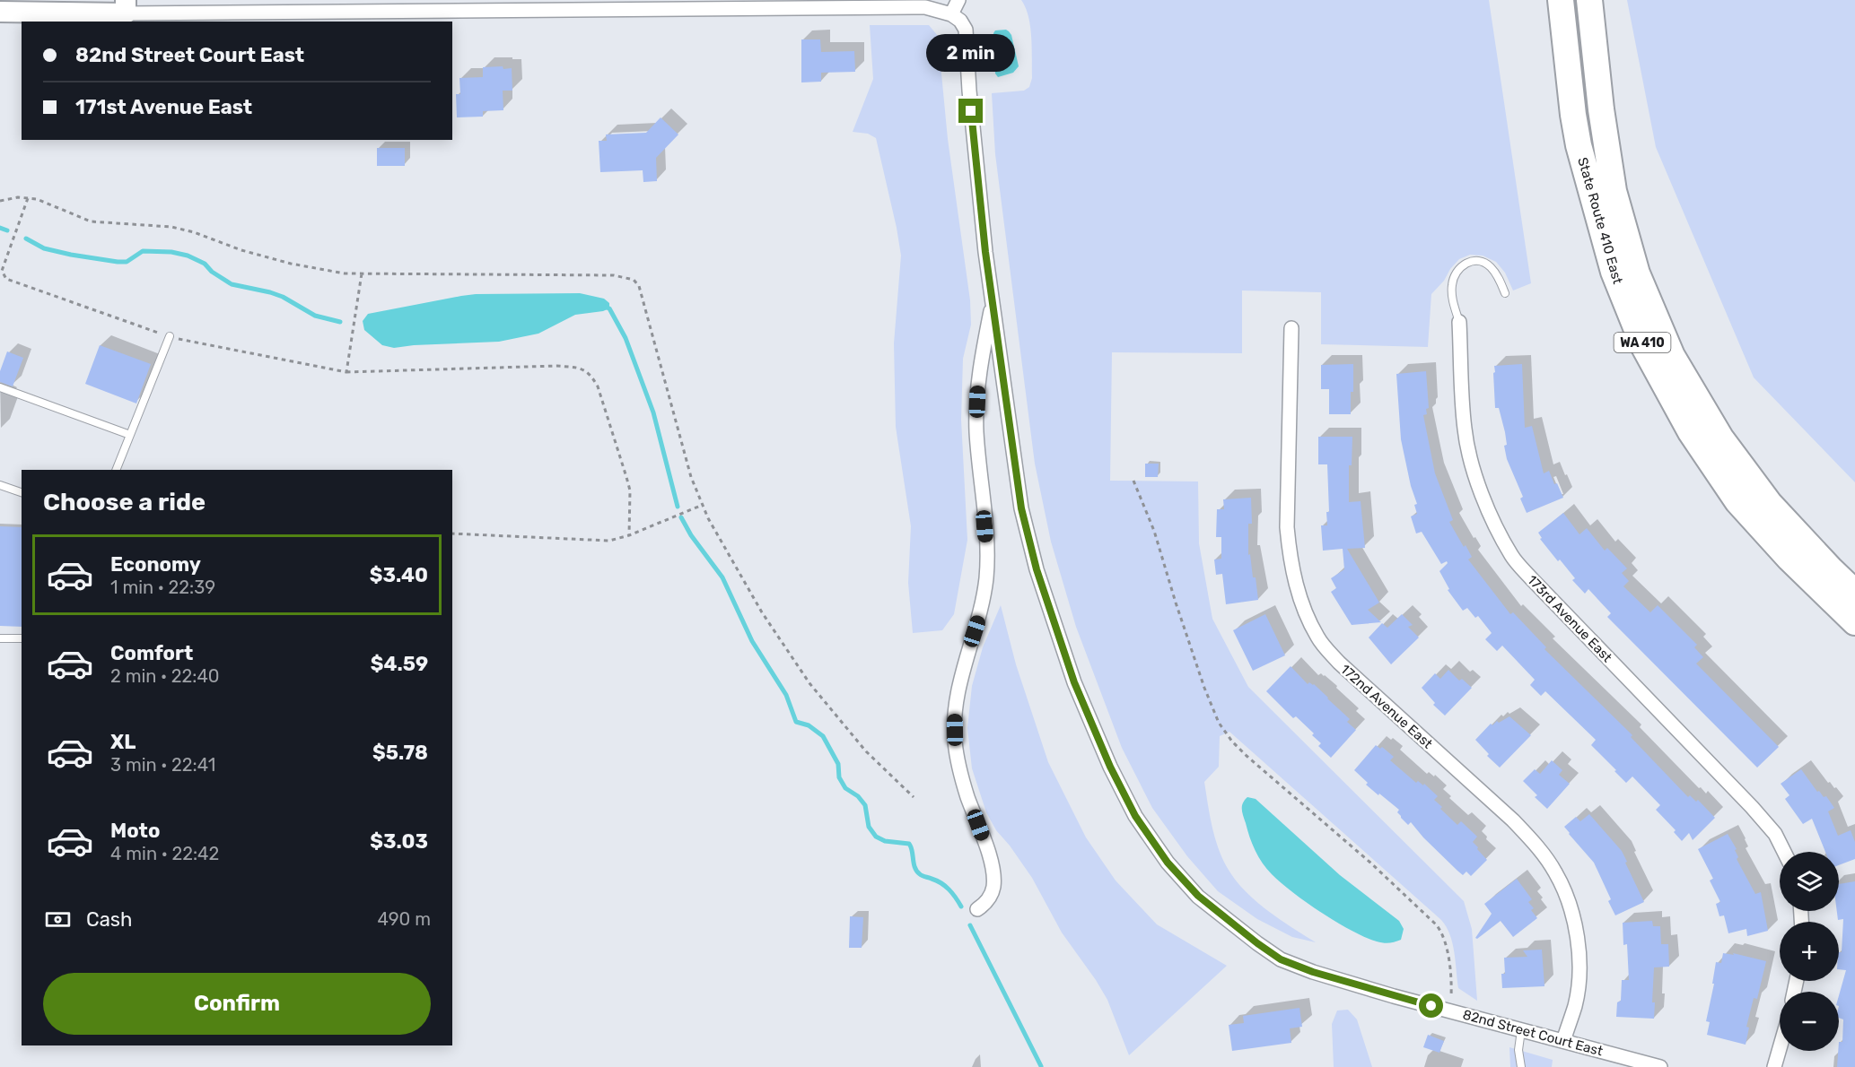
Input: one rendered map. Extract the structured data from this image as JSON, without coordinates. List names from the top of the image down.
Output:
{
  "streets": {
    "highway": ["State Route 410 East", "WA 410"],
    "street": ["173rd Avenue East", "172nd Avenue East", "82nd Street Court East"]
  },
  "crossings": [
    ["172nd Avenue East", "82nd Street Court East"]
  ],
  "page": {
    "banner": ["82nd Street Court East", "171st Avenue East"],
    "bubble": "2 min",
    "heading": "Choose a ride",
    "list": [
      {
        "name": "Economy",
        "note": "1 min · 22:39",
        "value": "$3.40"
      },
      {
        "name": "Comfort",
        "note": "2 min · 22:40",
        "value": "$4.59"
      },
      {
        "name": "XL",
        "note": "3 min · 22:41",
        "value": "$5.78"
      },
      {
        "name": "Moto",
        "note": "4 min · 22:42",
        "value": "$3.03"
      }
    ],
    "map_buttons": ["+", "−"],
    "pay": ["Cash", "490 m"],
    "buttons": "Confirm"
  }
}
